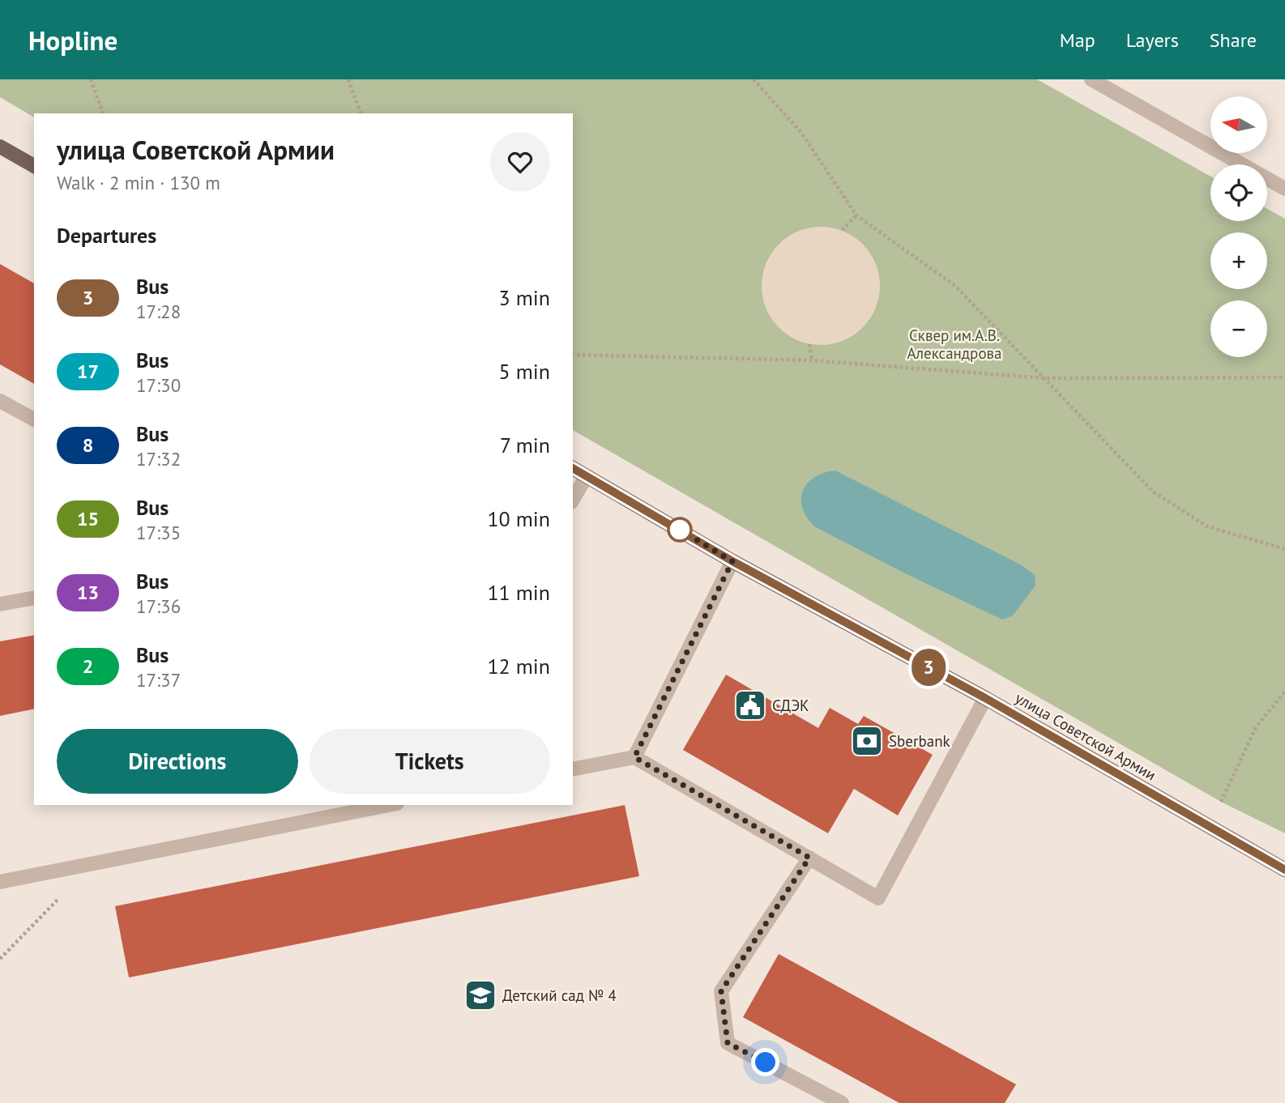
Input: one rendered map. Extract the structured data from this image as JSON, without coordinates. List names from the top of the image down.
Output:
{
  "streets": {
    "main road": ["улица Советской Армии"]
  },
  "parks": ["Сквер им.А.В. Александрова"],
  "places": {
    "public building": ["СДЭК"],
    "bank": ["Sberbank"],
    "school or university": ["Детский сад № 4"]
  },
  "lines": ["bus line 3"],
  "north": "left",
  "page": {
    "header": "Hopline",
    "nav": ["Map", "Layers", "Share"],
    "on_map": "3",
    "map_buttons": ["+", "−"],
    "heading": [
      ["улица Советской Армии", "Walk · 2 min · 130 m"],
      "Departures"
    ],
    "list": [
      {
        "mark": "3",
        "name": "Bus",
        "note": "17:28",
        "value": "3 min"
      },
      {
        "mark": "17",
        "name": "Bus",
        "note": "17:30",
        "value": "5 min"
      },
      {
        "mark": "8",
        "name": "Bus",
        "note": "17:32",
        "value": "7 min"
      },
      {
        "mark": "15",
        "name": "Bus",
        "note": "17:35",
        "value": "10 min"
      },
      {
        "mark": "13",
        "name": "Bus",
        "note": "17:36",
        "value": "11 min"
      },
      {
        "mark": "2",
        "name": "Bus",
        "note": "17:37",
        "value": "12 min"
      }
    ],
    "buttons": ["Directions", "Tickets"]
  }
}
